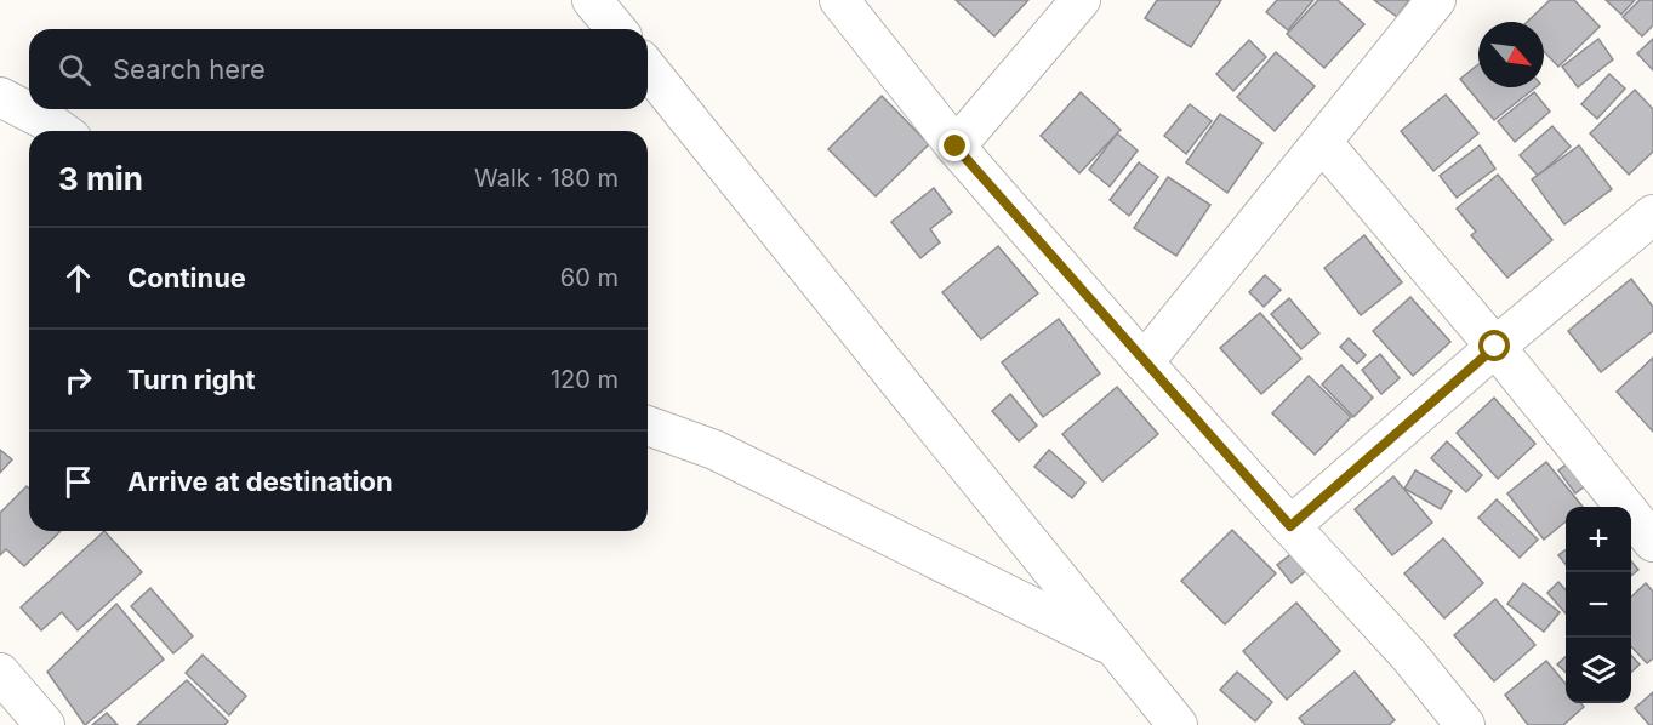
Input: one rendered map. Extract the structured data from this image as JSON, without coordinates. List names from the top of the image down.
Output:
{
  "north": "bottom right",
  "page": {
    "search": "Search here",
    "heading": ["3 min", "Walk · 180 m"],
    "list": [
      ["Continue", "60 m"],
      ["Turn right", "120 m"],
      "Arrive at destination"
    ],
    "map_buttons": ["+", "−"]
  }
}
